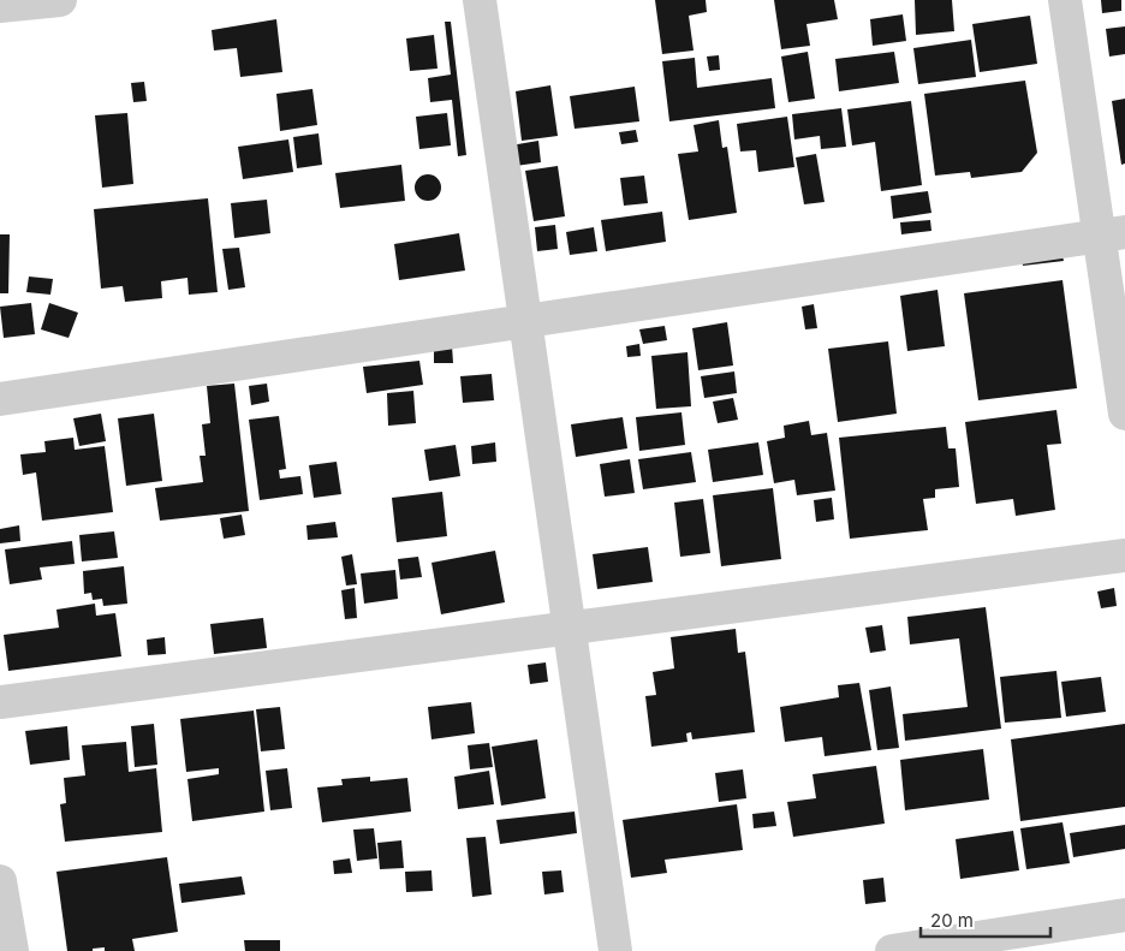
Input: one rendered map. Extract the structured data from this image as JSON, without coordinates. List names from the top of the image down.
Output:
{
  "scale_bar": "20 m"
}
